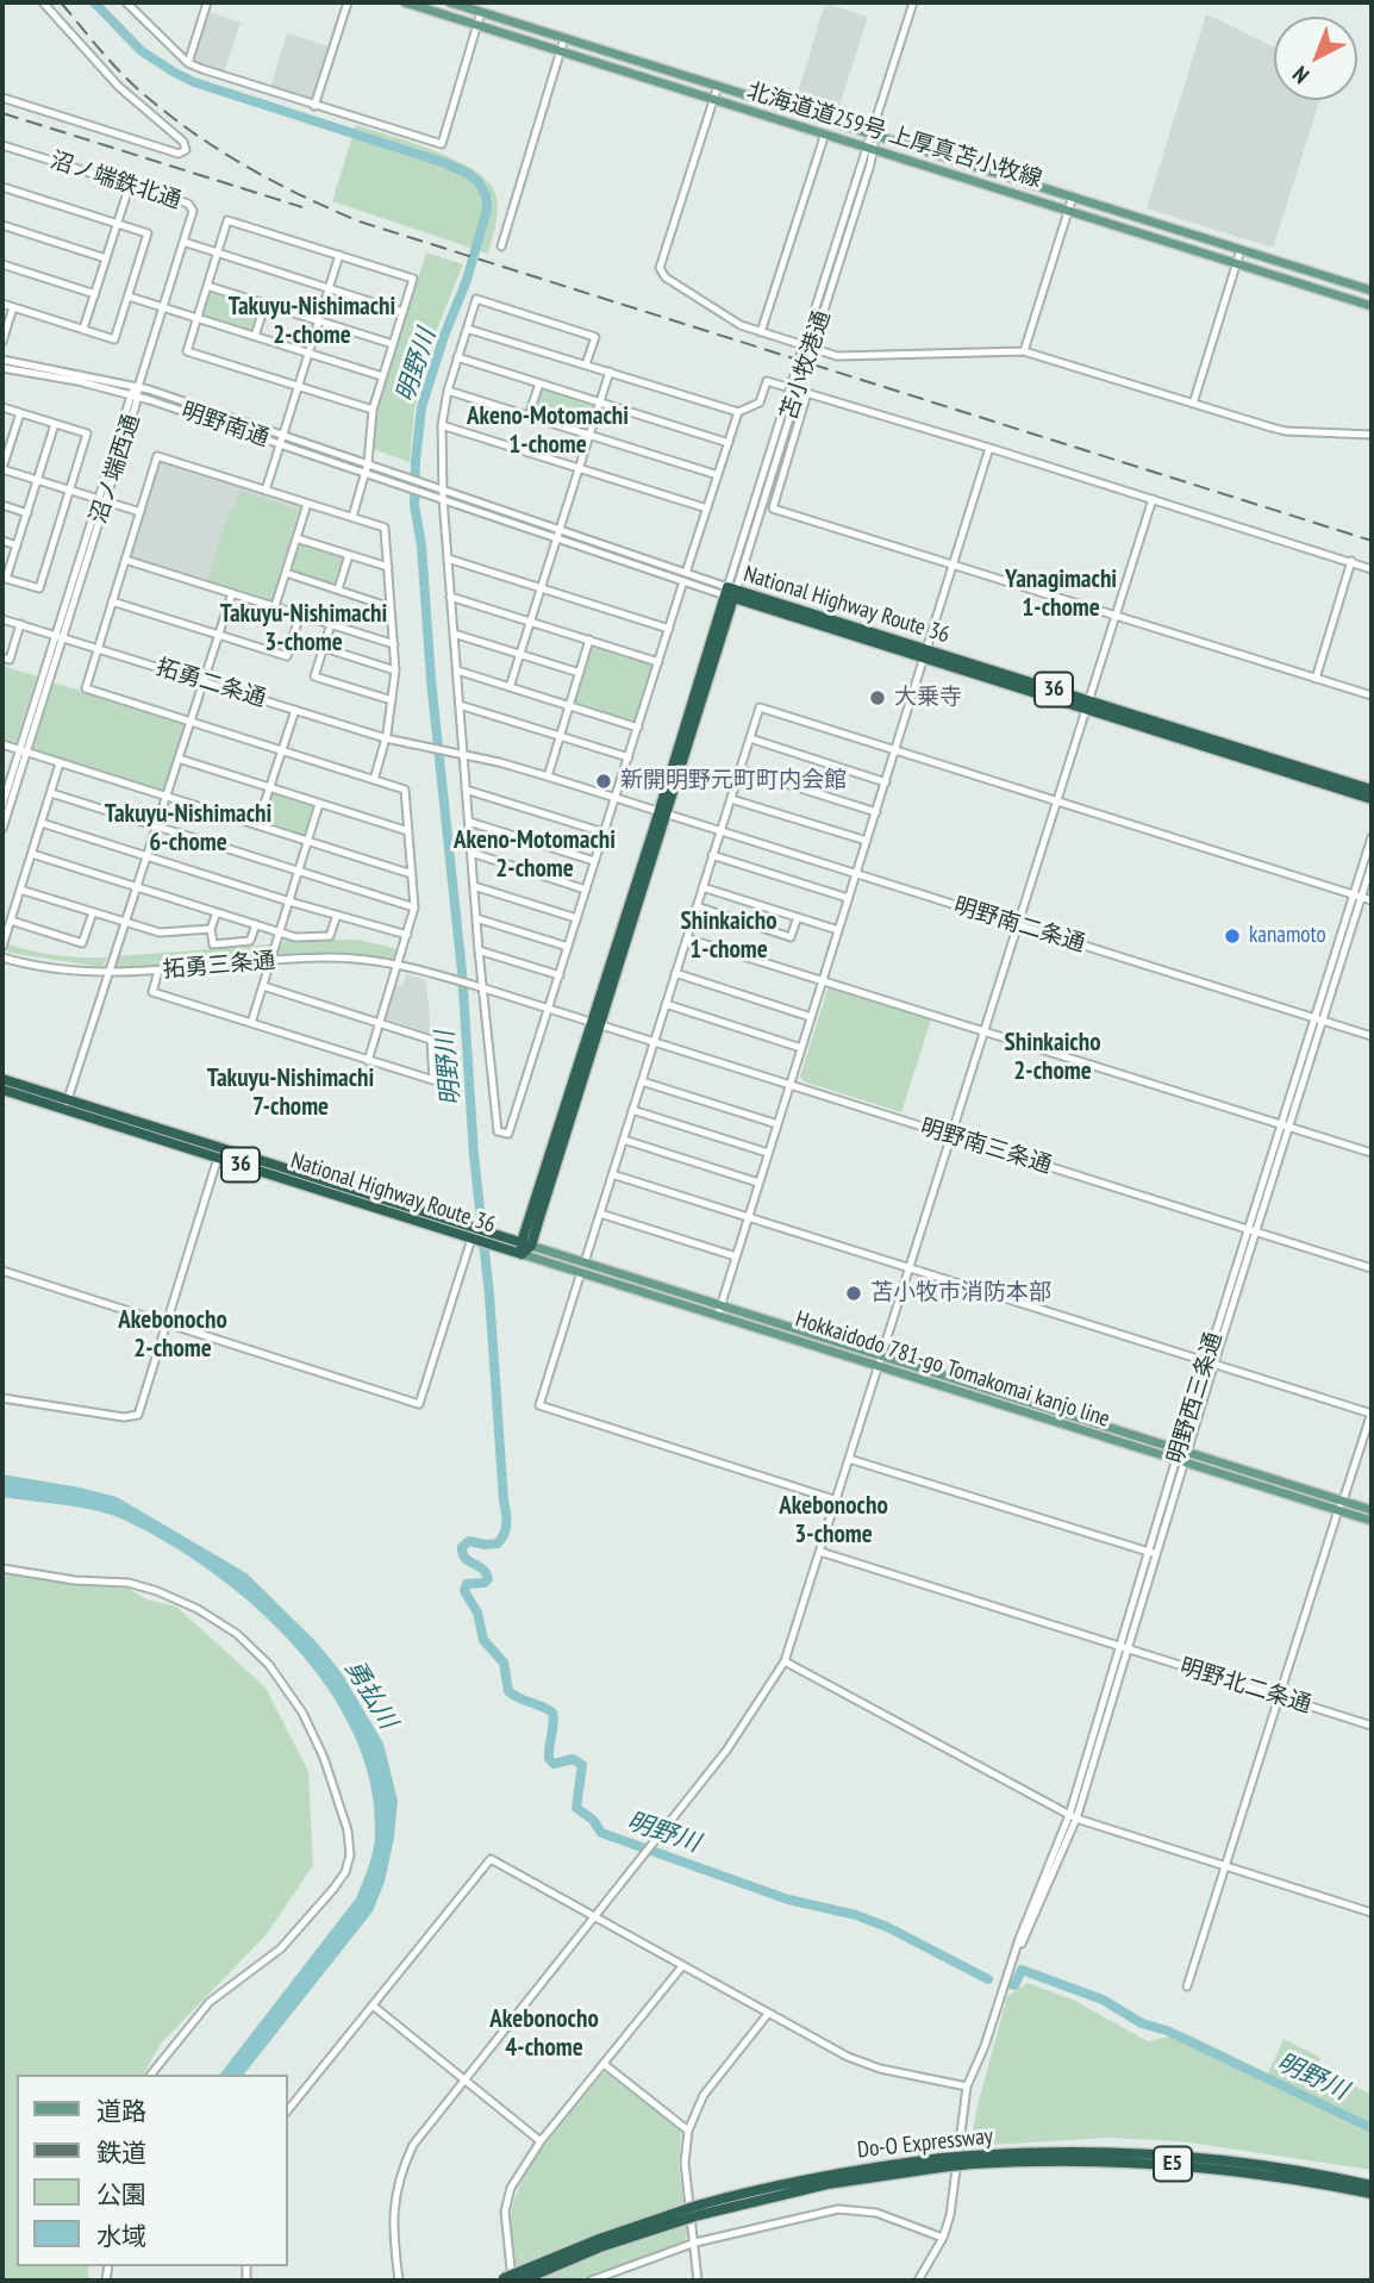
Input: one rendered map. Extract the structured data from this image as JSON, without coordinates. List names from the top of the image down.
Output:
{
  "streets": {
    "highway": [
      "National Highway Route 36",
      "36",
      "Do-O Expressway",
      "E5"
    ],
    "main road": ["北海道道259号 上厚真苫小牧線", "Hokkaidodo 781-go Tomakomai kanjo line"],
    "street": [
      "沼ノ端鉄北通",
      "苫小牧港通",
      "明野南通",
      "沼ノ端西通",
      "拓勇二条通",
      "明野南二条通",
      "拓勇三条通",
      "明野南三条通",
      "明野西三条通",
      "明野北二条通"
    ]
  },
  "crossings": [
    ["北海道道259号 上厚真苫小牧線", "苫小牧港通"],
    ["沼ノ端鉄北通", "明野南通"],
    ["沼ノ端鉄北通", "沼ノ端西通"],
    ["苫小牧港通", "National Highway Route 36"],
    ["明野南通", "沼ノ端西通"],
    ["沼ノ端西通", "拓勇二条通"],
    ["National Highway Route 36", "明野南二条通"],
    ["National Highway Route 36", "明野南三条通"],
    ["National Highway Route 36", "Hokkaidodo 781-go Tomakomai kanjo line"],
    ["明野南二条通", "明野西三条通"],
    ["明野南三条通", "明野西三条通"],
    ["Hokkaidodo 781-go Tomakomai kanjo line", "明野西三条通"],
    ["明野西三条通", "明野北二条通"]
  ],
  "districts": [
    "Takuyu-Nishimachi 2-chome",
    "Akeno-Motomachi 1-chome",
    "Yanagimachi 1-chome",
    "Takuyu-Nishimachi 3-chome",
    "Takuyu-Nishimachi 6-chome",
    "Akeno-Motomachi 2-chome",
    "Shinkaicho 1-chome",
    "Shinkaicho 2-chome",
    "Takuyu-Nishimachi 7-chome",
    "Akebonocho 2-chome",
    "Akebonocho 3-chome",
    "Akebonocho 4-chome"
  ],
  "water": ["明野川", "勇払川"],
  "places": [
    "大乗寺",
    "新開明野元町町内会館",
    "kanamoto",
    "苫小牧市消防本部"
  ],
  "legend": [
    "道路",
    "鉄道",
    "公園",
    "水域"
  ],
  "north": "bottom left"
}
